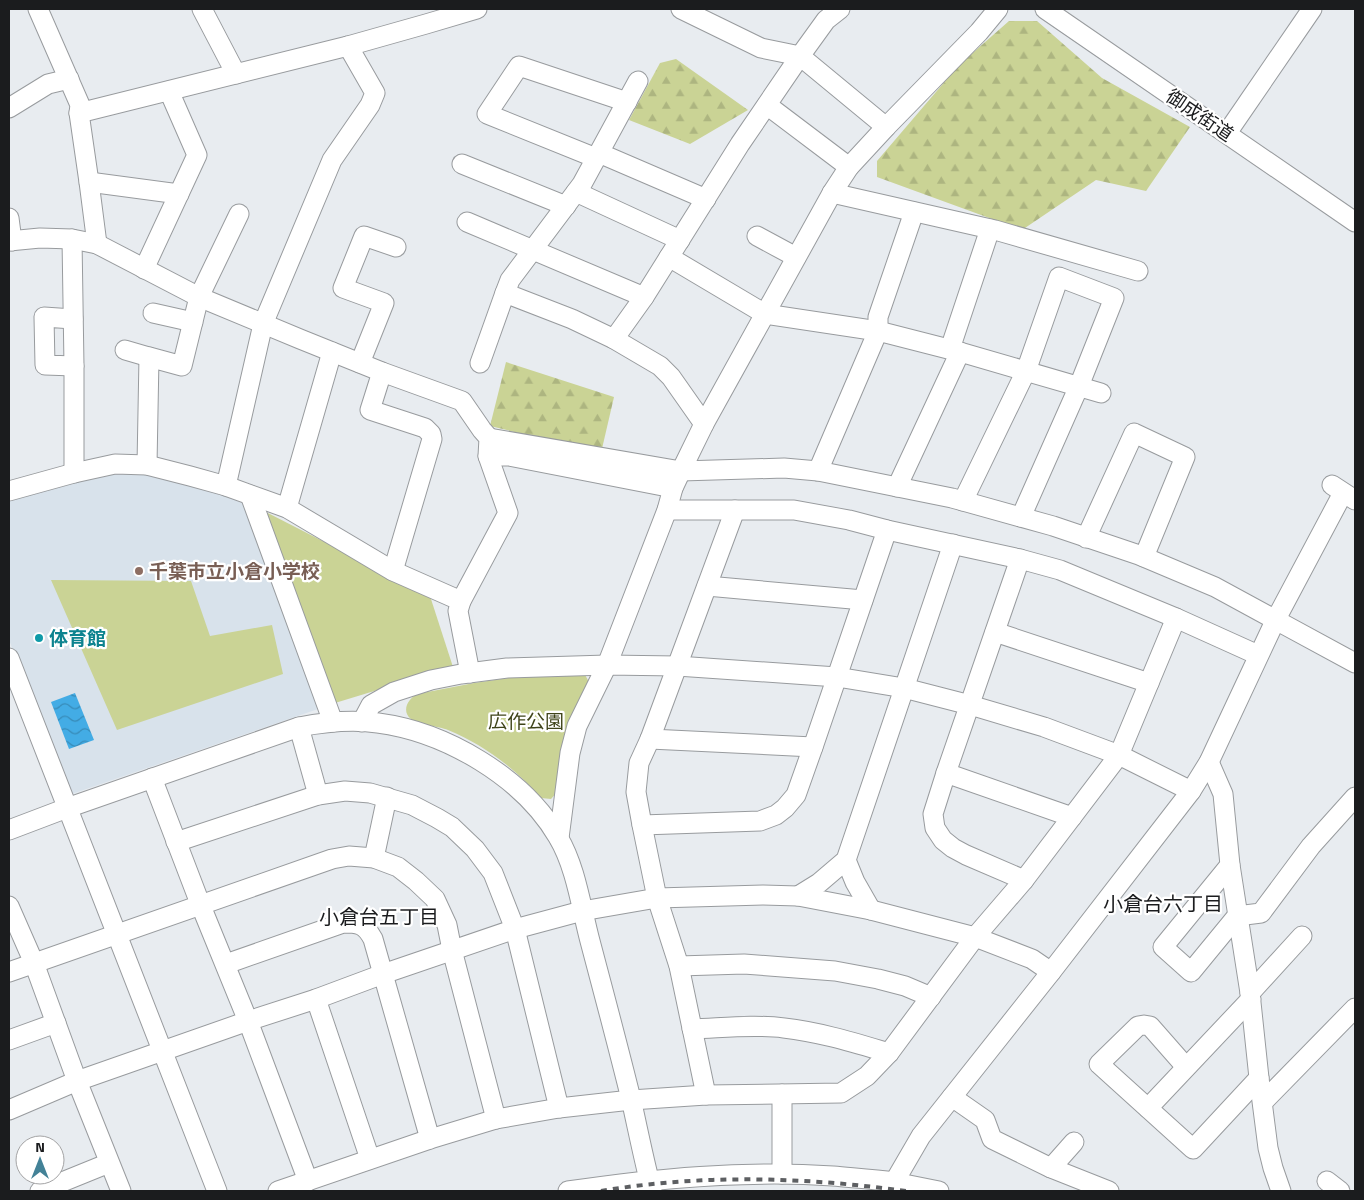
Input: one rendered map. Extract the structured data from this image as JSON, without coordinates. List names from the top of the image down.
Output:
{
  "streets": {
    "street": ["御成街道"]
  },
  "districts": ["小倉台六丁目", "小倉台五丁目"],
  "parks": ["広作公園"],
  "places": ["千葉市立小倉小学校", "体育館"],
  "north": "top"
}
